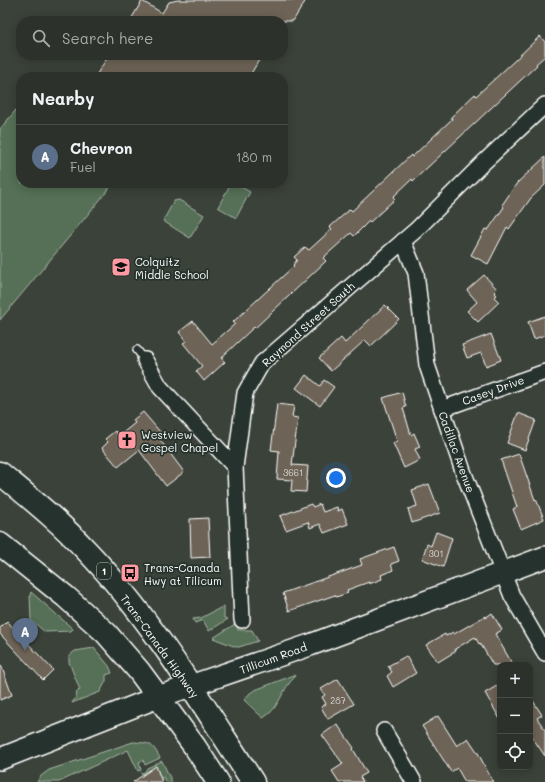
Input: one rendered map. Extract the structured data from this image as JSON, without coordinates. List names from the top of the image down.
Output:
{
  "streets": {
    "highway": ["1", "Trans-Canada Highway"],
    "main road": ["Tillicum Road"],
    "street": ["Raymond Street South", "Casey Drive", "Cadillac Avenue"]
  },
  "crossings": [
    ["Raymond Street South", "Cadillac Avenue"],
    ["Casey Drive", "Cadillac Avenue"],
    ["Cadillac Avenue", "Tillicum Road"],
    ["Trans-Canada Highway", "Tillicum Road"]
  ],
  "places": {
    "school or university": ["Colquitz Middle School"],
    "church": ["Westview Gospel Chapel"],
    "bus stop": ["Trans-Canada Hwy at Tilicum"]
  },
  "house_numbers": ["3661", "301", "287"],
  "page": {
    "search": "Search here",
    "heading": "Nearby",
    "list": [
      {
        "mark": "A",
        "name": "Chevron",
        "note": "Fuel",
        "value": "180 m"
      }
    ],
    "pins": "A",
    "map_buttons": ["+", "−"]
  }
}
